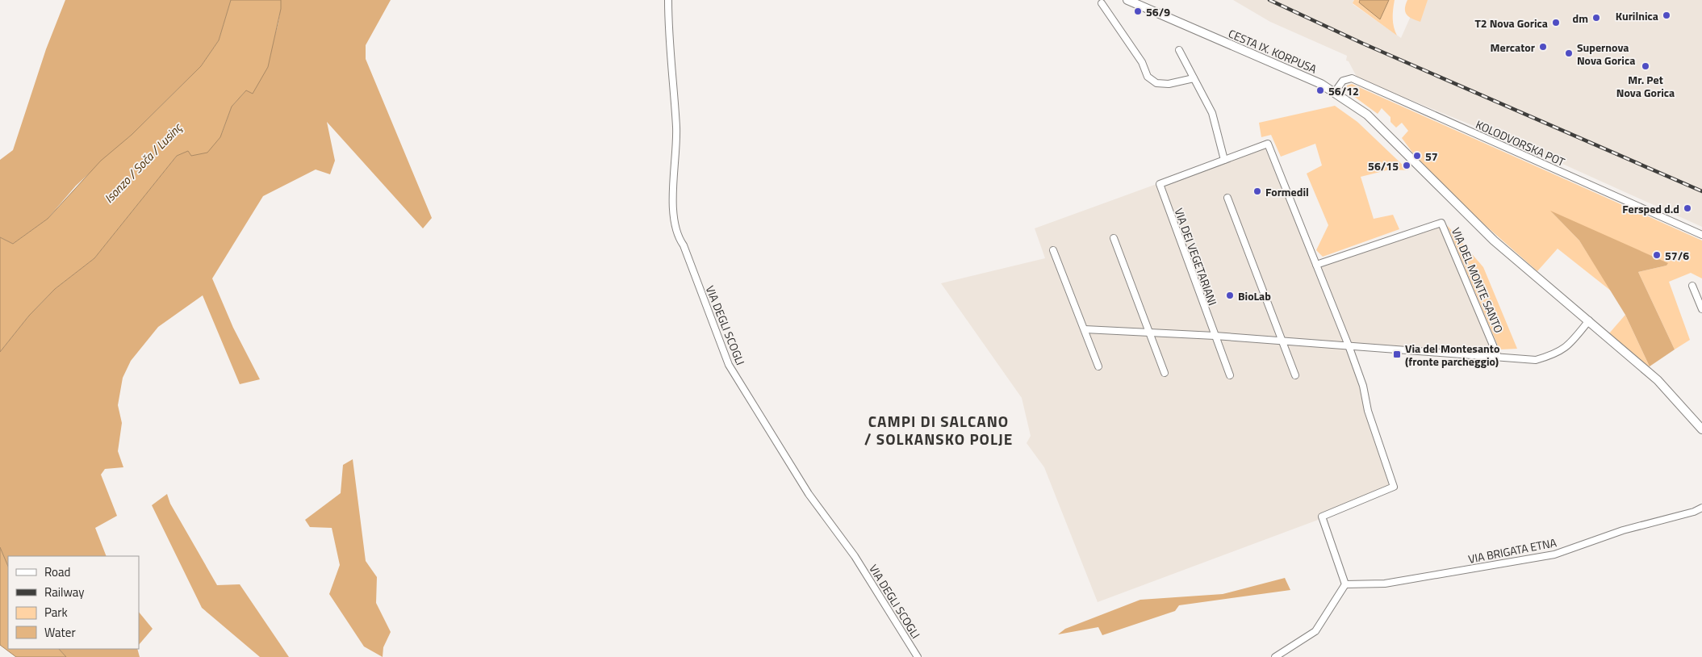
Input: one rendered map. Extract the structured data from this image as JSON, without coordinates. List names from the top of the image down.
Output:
{
  "streets": {
    "main road": ["CESTA IX. KORPUSA", "VIA DEL MONTE SANTO"],
    "street": [
      "KOLODVORSKA POT",
      "VIA DEI VEGETARIANI",
      "VIA DEGLI SCOGLI",
      "VIA BRIGATA ETNA"
    ]
  },
  "crossings": [
    ["CESTA IX. KORPUSA", "KOLODVORSKA POT"],
    ["CESTA IX. KORPUSA", "VIA DEL MONTE SANTO"]
  ],
  "districts": ["CAMPI DI SALCANO / SOLKANSKO POLJE"],
  "water": ["Isonzo / Soča / Lusinç"],
  "places": {
    "other": [
      "56/9",
      "Kurilnica",
      "dm",
      "T2 Nova Gorica",
      "Mercator",
      "Supernova Nova Gorica",
      "Mr. Pet Nova Gorica",
      "56/12",
      "57",
      "56/15",
      "Formedil",
      "Fersped d.d",
      "57/6",
      "BioLab"
    ],
    "transit": ["Via del Montesanto (fronte parcheggio)"]
  },
  "legend": [
    "Road",
    "Railway",
    "Park",
    "Water"
  ]
}
